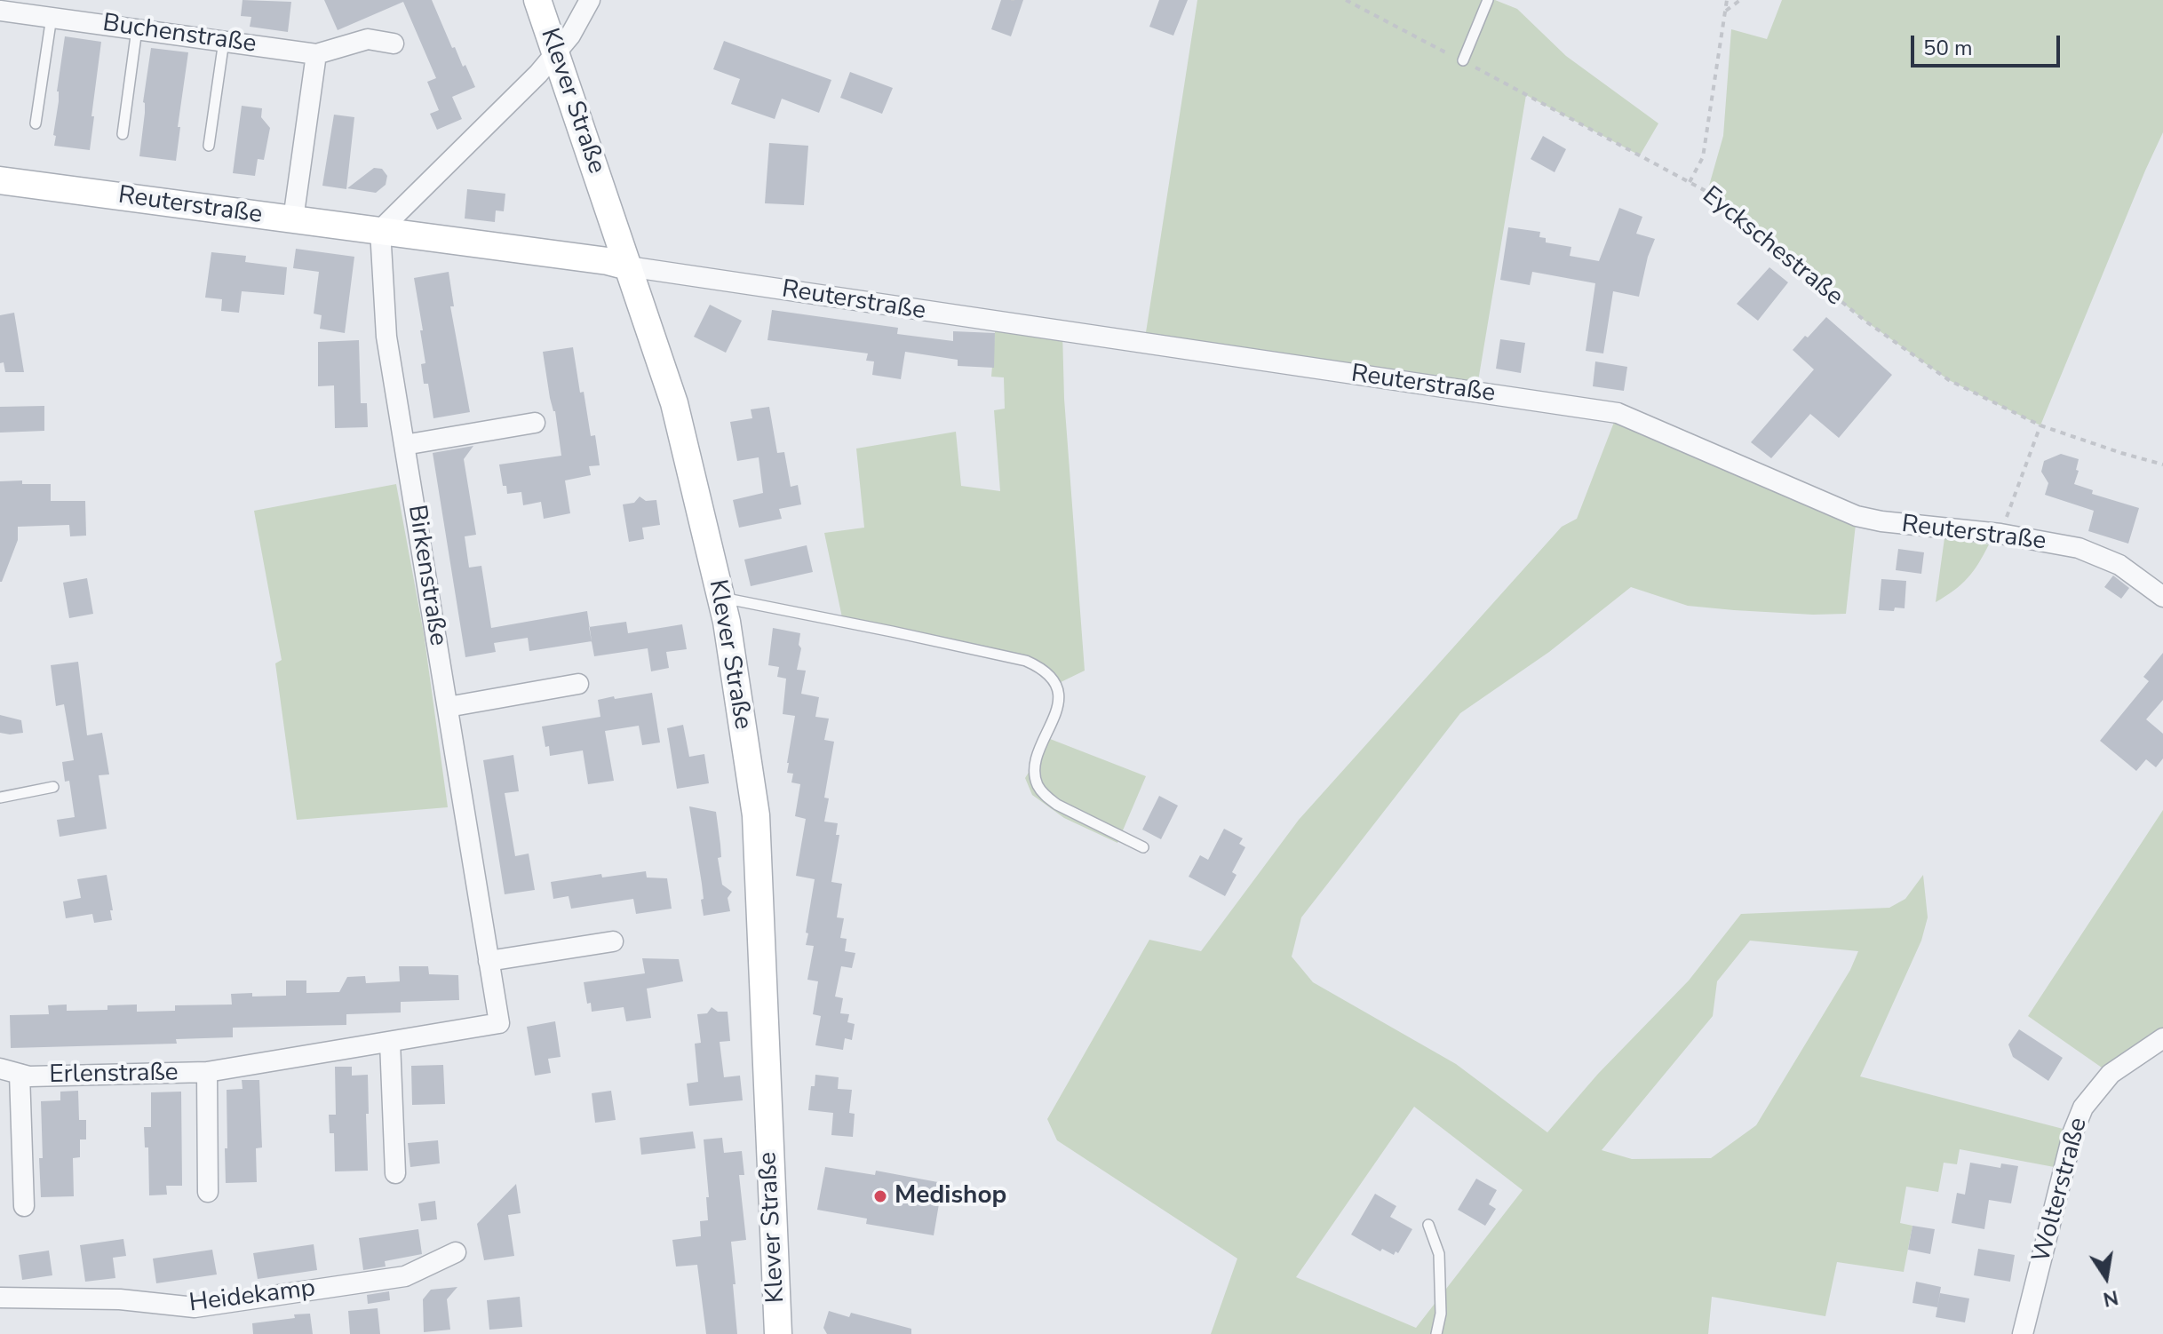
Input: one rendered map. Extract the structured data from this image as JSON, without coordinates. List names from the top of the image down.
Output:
{
  "streets": {
    "street": [
      "Buchenstraße",
      "Klever Straße",
      "Reuterstraße",
      "Birkenstraße",
      "Erlenstraße",
      "Wolterstraße",
      "Heidekamp"
    ],
    "path": ["Eyckschestraße"]
  },
  "crossings": [
    ["Klever Straße", "Reuterstraße"],
    ["Reuterstraße", "Birkenstraße"],
    ["Birkenstraße", "Erlenstraße"]
  ],
  "places": ["Medishop"],
  "scale_bar": "50 m",
  "north": "bottom"
}
